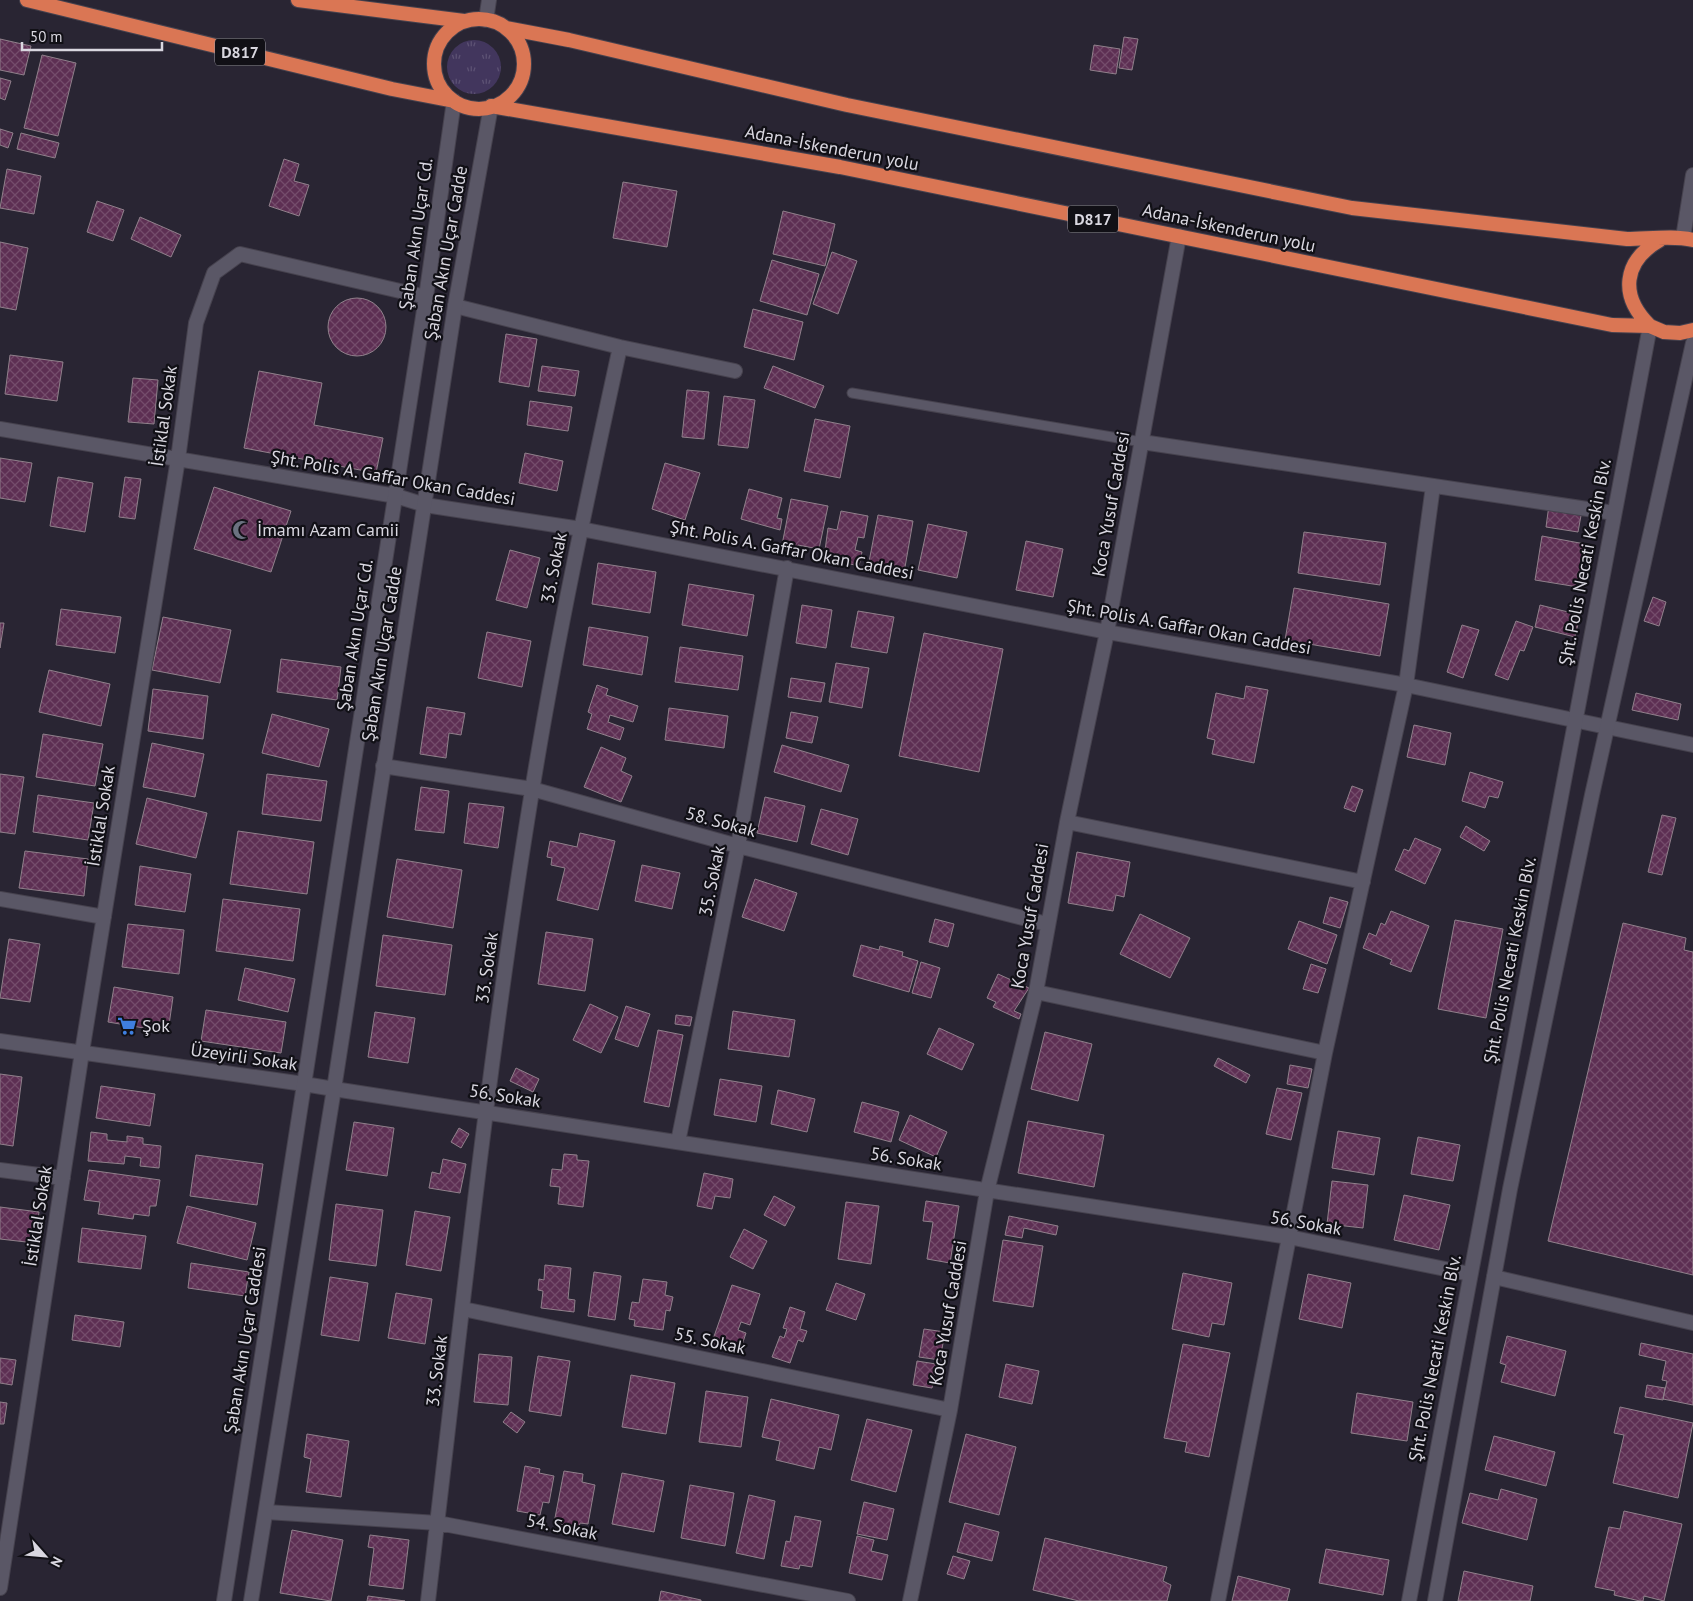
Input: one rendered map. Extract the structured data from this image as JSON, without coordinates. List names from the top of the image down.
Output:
{
  "streets": {
    "highway": ["D817", "Adana-İskenderun yolu"],
    "street": [
      "Şaban Akın Uçar Cd.",
      "Şaban Akın Uçar Cadde",
      "İstiklal Sokak",
      "Şht. Polis A. Gaffar Okan Caddesi",
      "Koca Yusuf Caddesi",
      "Şht. Polis Necati Keskin Blv.",
      "33. Sokak",
      "58. Sokak",
      "35. Sokak",
      "Üzeyirli Sokak",
      "56. Sokak",
      "Şaban Akın Uçar Caddesi",
      "55. Sokak",
      "54. Sokak"
    ]
  },
  "crossings": [
    ["D817", "Adana-İskenderun yolu"],
    ["D817", "Şaban Akın Uçar Cd."],
    ["D817", "Şaban Akın Uçar Cadde"],
    ["Adana-İskenderun yolu", "Şaban Akın Uçar Cd."],
    ["Adana-İskenderun yolu", "Şaban Akın Uçar Cadde"],
    ["Adana-İskenderun yolu", "Koca Yusuf Caddesi"],
    ["Adana-İskenderun yolu", "Şht. Polis Necati Keskin Blv."],
    ["Şaban Akın Uçar Cd.", "Şaban Akın Uçar Cadde"],
    ["Şaban Akın Uçar Cd.", "İstiklal Sokak"],
    ["Şaban Akın Uçar Cd.", "Şht. Polis A. Gaffar Okan Caddesi"],
    ["Şaban Akın Uçar Cd.", "Üzeyirli Sokak"],
    ["Şaban Akın Uçar Cd.", "Şaban Akın Uçar Caddesi"],
    ["Şaban Akın Uçar Cadde", "Şht. Polis A. Gaffar Okan Caddesi"],
    ["Şaban Akın Uçar Cadde", "58. Sokak"],
    ["Şaban Akın Uçar Cadde", "Üzeyirli Sokak"],
    ["Şaban Akın Uçar Cadde", "56. Sokak"],
    ["İstiklal Sokak", "Şht. Polis A. Gaffar Okan Caddesi"],
    ["İstiklal Sokak", "Üzeyirli Sokak"],
    ["Şht. Polis A. Gaffar Okan Caddesi", "Koca Yusuf Caddesi"],
    ["Şht. Polis A. Gaffar Okan Caddesi", "Şht. Polis Necati Keskin Blv."],
    ["Şht. Polis A. Gaffar Okan Caddesi", "33. Sokak"],
    ["Şht. Polis A. Gaffar Okan Caddesi", "35. Sokak"],
    ["Koca Yusuf Caddesi", "58. Sokak"],
    ["Koca Yusuf Caddesi", "56. Sokak"],
    ["Koca Yusuf Caddesi", "55. Sokak"],
    ["Şht. Polis Necati Keskin Blv.", "56. Sokak"],
    ["33. Sokak", "58. Sokak"],
    ["33. Sokak", "56. Sokak"],
    ["33. Sokak", "55. Sokak"],
    ["33. Sokak", "54. Sokak"],
    ["58. Sokak", "35. Sokak"],
    ["35. Sokak", "56. Sokak"],
    ["Üzeyirli Sokak", "56. Sokak"],
    ["Üzeyirli Sokak", "Şaban Akın Uçar Caddesi"]
  ],
  "places": {
    "mosque": ["İmamı Azam Camii"],
    "supermarket": ["Şok"]
  },
  "scale_bar": "50 m",
  "north": "bottom right"
}
